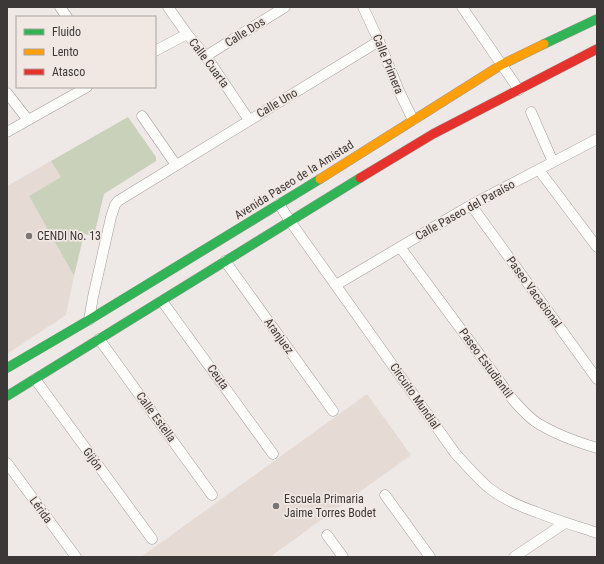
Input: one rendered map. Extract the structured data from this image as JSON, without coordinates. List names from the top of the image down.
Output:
{
  "streets": {
    "street": [
      "Calle Dos",
      "Calle Cuarta",
      "Calle Primera",
      "Calle Uno",
      "Avenida Paseo de la Amistad",
      "Calle Paseo del Paraíso",
      "Paseo Vacacional",
      "Aranjuez",
      "Paseo Estudiantil",
      "Ceuta",
      "Circuito Mundial",
      "Calle Estella",
      "Gijón",
      "Lérida"
    ]
  },
  "crossings": [
    ["Calle Dos", "Calle Cuarta"],
    ["Calle Cuarta", "Calle Uno"],
    ["Calle Primera", "Calle Uno"],
    ["Calle Primera", "Avenida Paseo de la Amistad"],
    ["Calle Uno", "Avenida Paseo de la Amistad"],
    ["Avenida Paseo de la Amistad", "Circuito Mundial"],
    ["Calle Paseo del Paraíso", "Paseo Vacacional"],
    ["Calle Paseo del Paraíso", "Paseo Estudiantil"],
    ["Calle Paseo del Paraíso", "Circuito Mundial"]
  ],
  "places": ["CENDI No. 13", "Escuela Primaria Jaime Torres Bodet"],
  "legend": ["Fluido", "Lento", "Atasco"]
}
